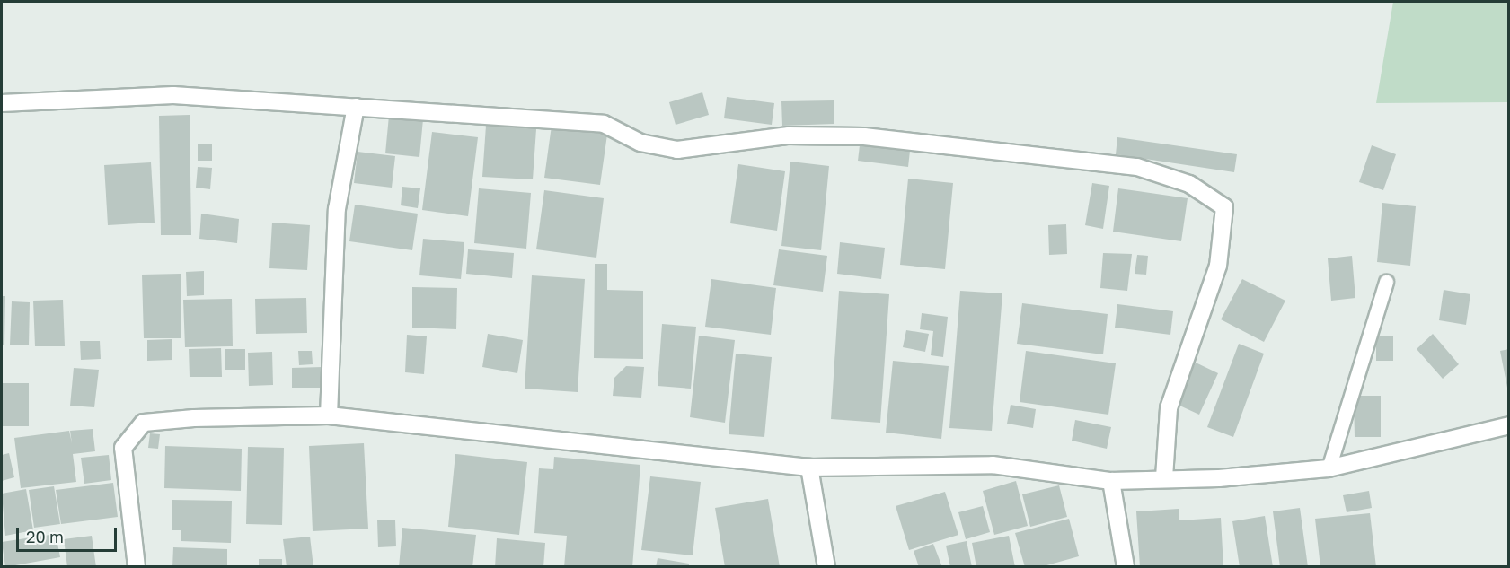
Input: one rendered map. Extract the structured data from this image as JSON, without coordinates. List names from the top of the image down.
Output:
{
  "scale_bar": "20 m"
}
